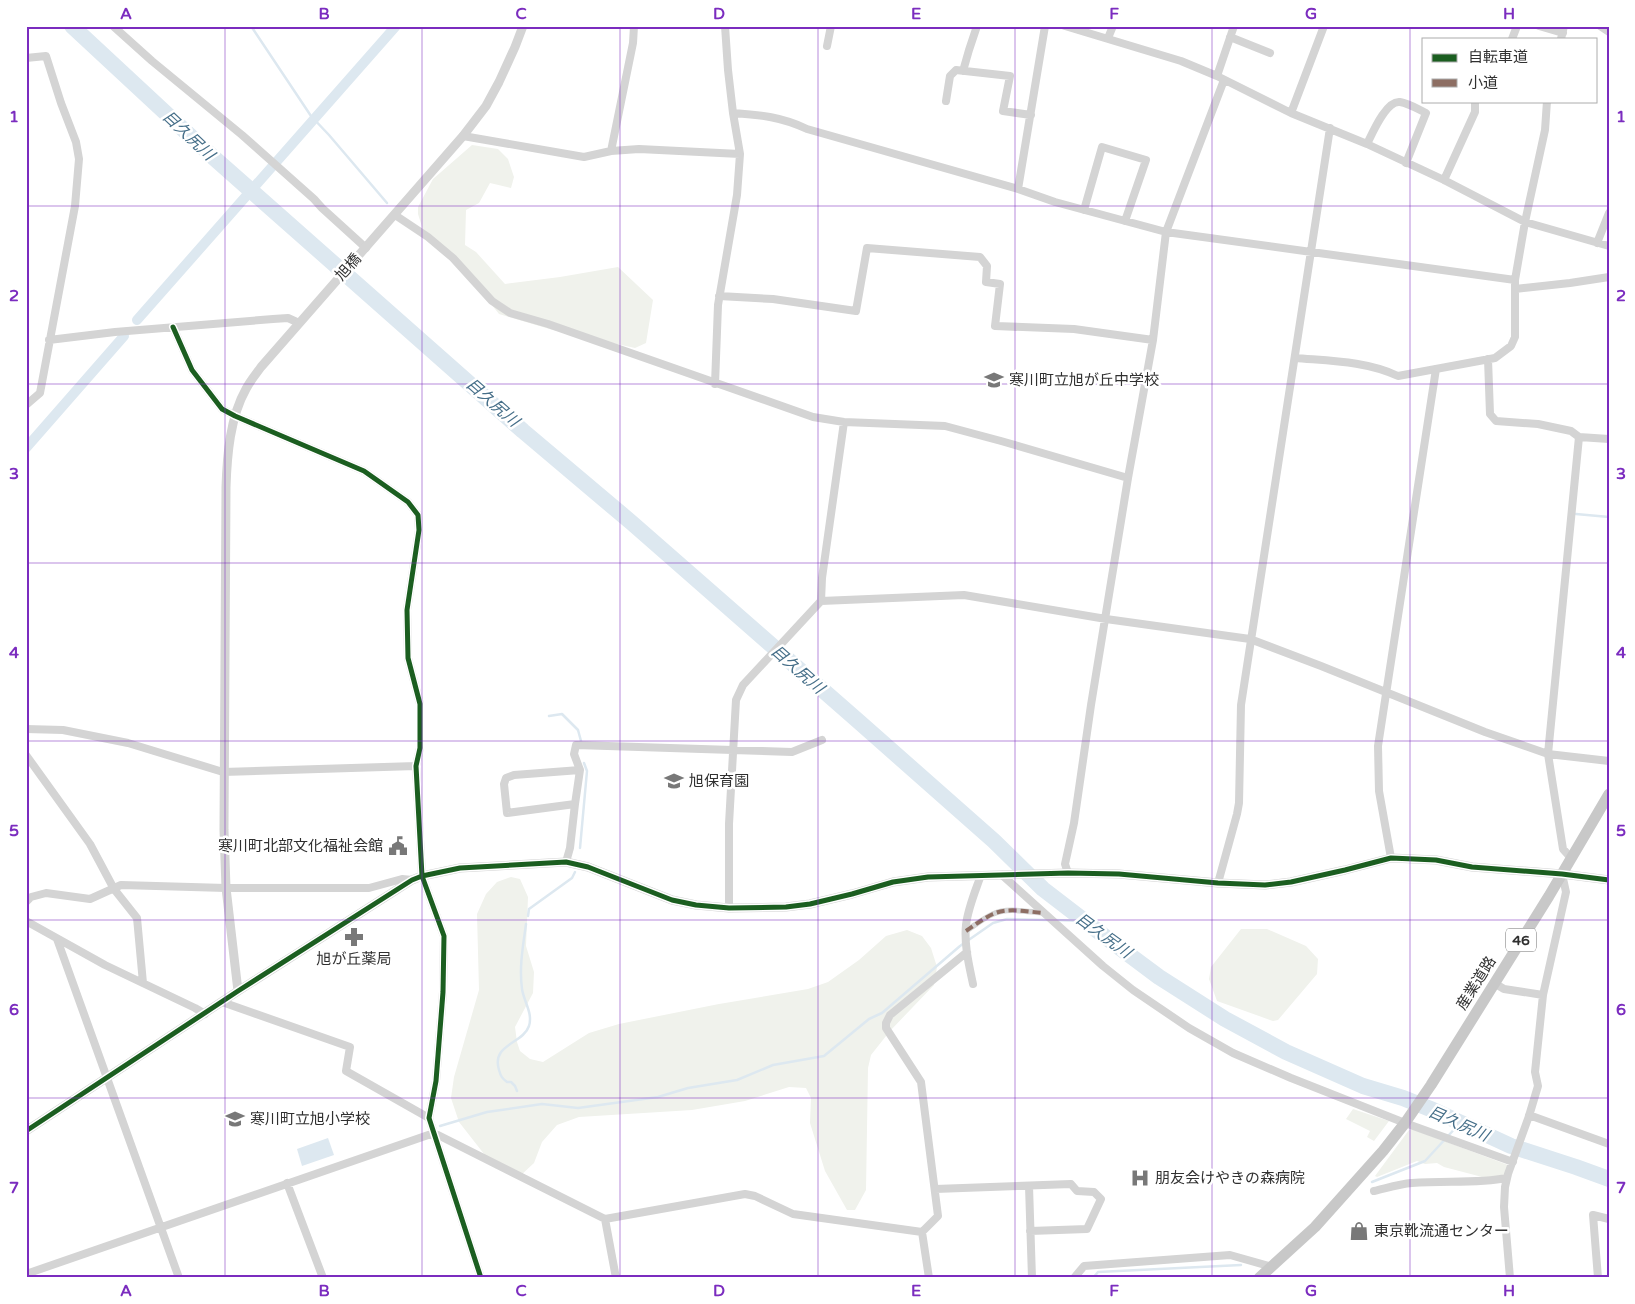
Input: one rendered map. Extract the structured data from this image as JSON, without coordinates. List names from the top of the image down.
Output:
{
  "streets": {
    "main road": ["46", "産業道路"],
    "street": ["旭橋"]
  },
  "crossings": [
    ["46", "産業道路"]
  ],
  "water": ["目久尻川"],
  "places": {
    "school or university": ["寒川町立旭が丘中学校", "旭保育園", "寒川町立旭小学校"],
    "public building": ["寒川町北部文化福祉会館"],
    "pharmacy": ["旭が丘薬局"],
    "hospital": ["朋友会けやきの森病院"],
    "shop": ["東京靴流通センター"]
  },
  "legend": ["自転車道", "小道"],
  "grid": {
    "columns": [
      "A",
      "B",
      "C",
      "D",
      "E",
      "F",
      "G",
      "H"
    ],
    "rows": [
      "1",
      "2",
      "3",
      "4",
      "5",
      "6",
      "7"
    ]
  }
}
